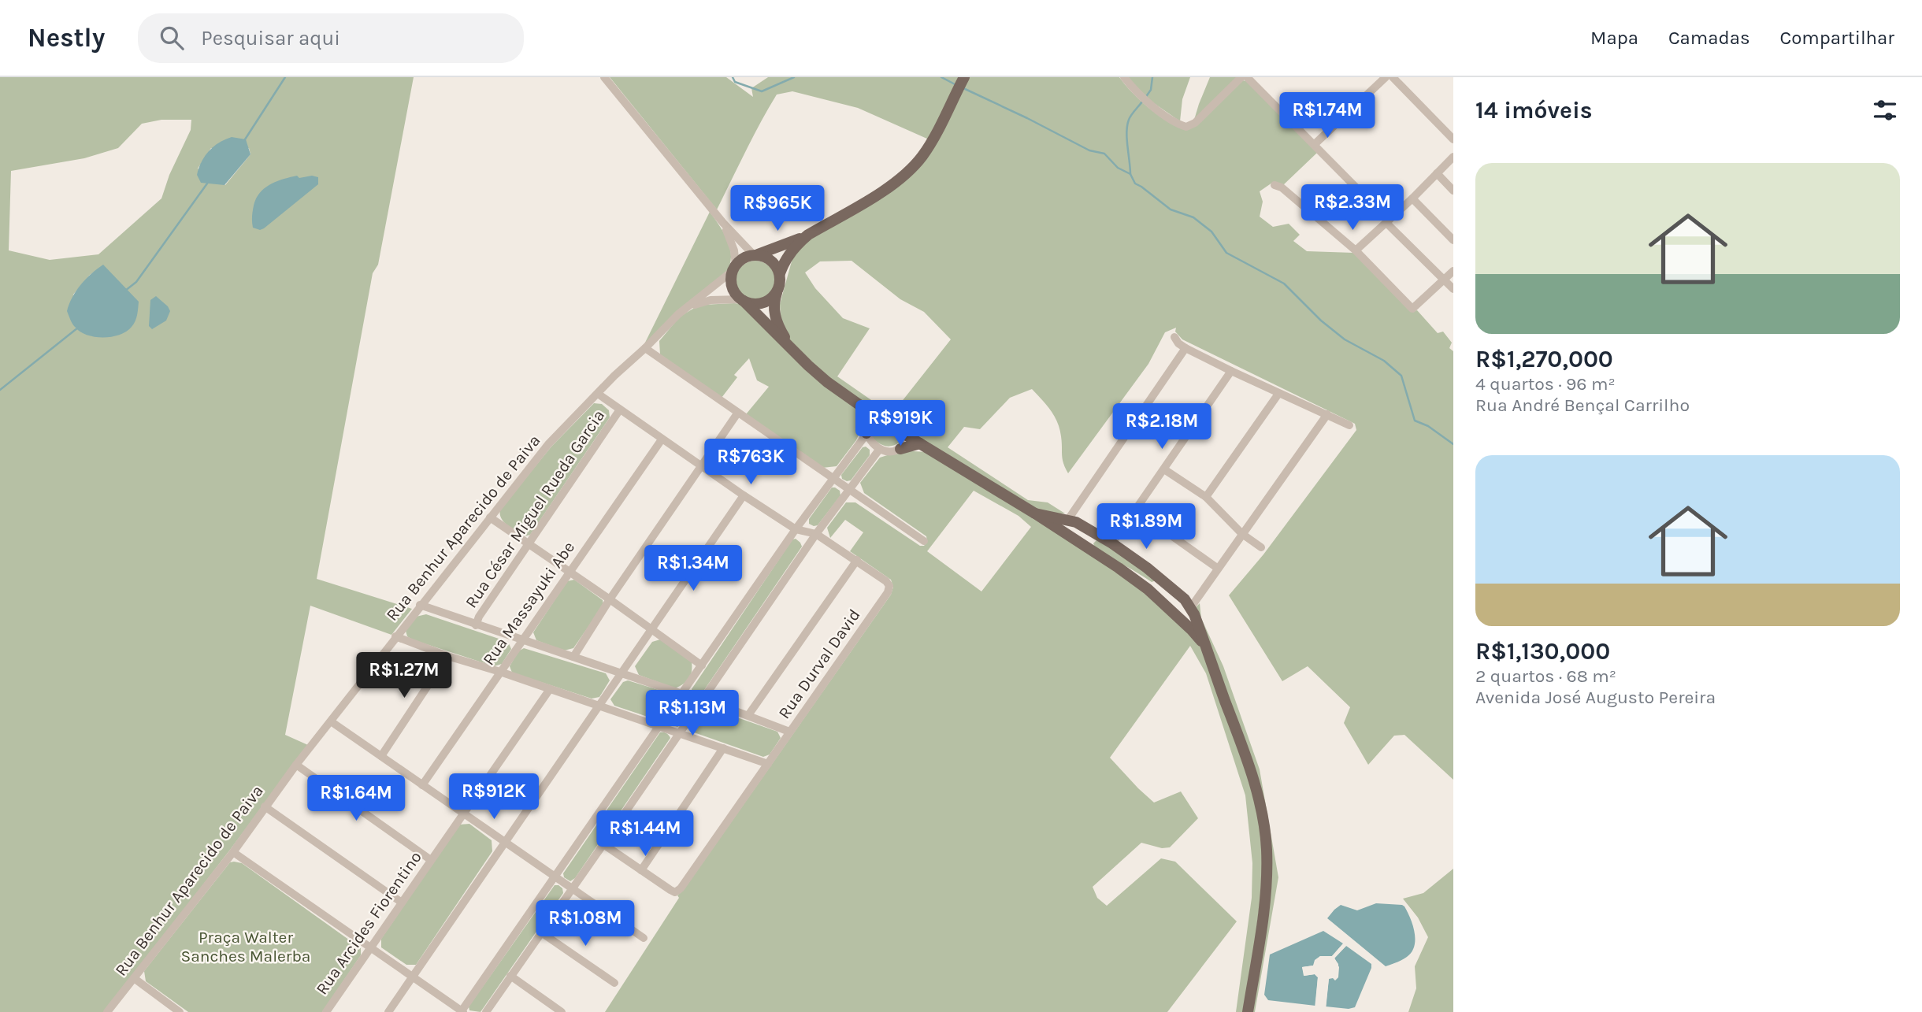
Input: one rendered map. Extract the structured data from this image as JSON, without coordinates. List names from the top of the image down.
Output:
{
  "streets": {
    "street": [
      "Rua César Miguel Rueda Garcia",
      "Rua Benhur Aparecido de Paiva",
      "Rua Massayuki Abe",
      "Rua Durval David",
      "Rua Arcides Fiorentino"
    ]
  },
  "parks": ["Praça Walter Sanches Malerba"],
  "page": {
    "header": "Nestly",
    "search": "Pesquisar aqui",
    "nav": ["Mapa", "Camadas", "Compartilhar"],
    "heading": "14 imóveis",
    "price": [
      "R$1.74M",
      "R$2.33M",
      "R$965K",
      "R$919K",
      "R$2.18M",
      "R$763K",
      "R$1.89M",
      "R$1.34M",
      "R$1.27M",
      "R$1.13M",
      "R$912K",
      "R$1.64M",
      "R$1.44M",
      "R$1.08M"
    ],
    "list": [
      {
        "name": "R$1,270,000",
        "note": "4 quartos · 96 m² · Rua André Bençal Carrilho"
      },
      {
        "name": "R$1,130,000",
        "note": "2 quartos · 68 m² · Avenida José Augusto Pereira"
      }
    ]
  }
}
